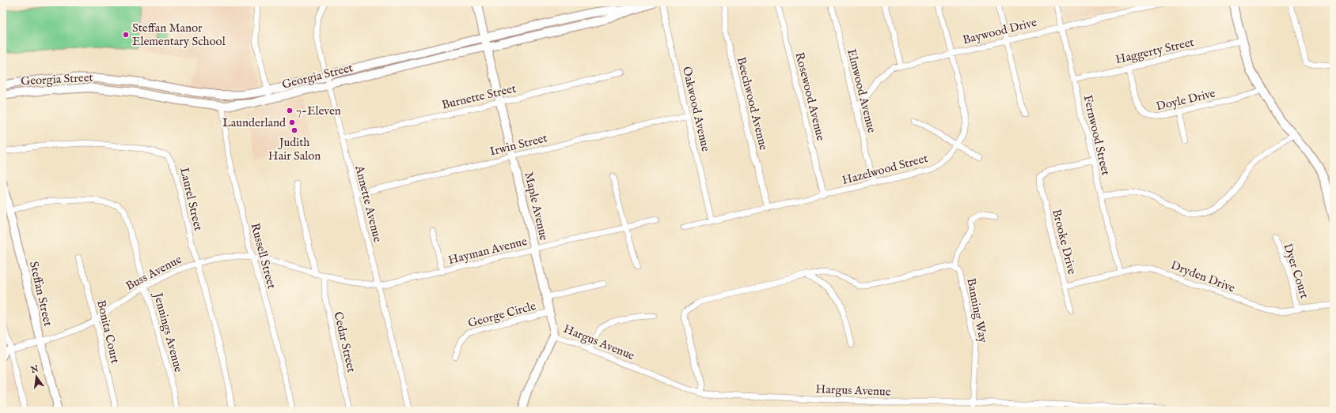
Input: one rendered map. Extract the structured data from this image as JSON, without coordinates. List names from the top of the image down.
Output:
{
  "streets": {
    "main road": ["Georgia Street", "Maple Avenue", "Steffan Street"],
    "street": [
      "Baywood Drive",
      "Haggerty Street",
      "Elmwood Avenue",
      "Burnette Street",
      "Rosewood Avenue",
      "Doyle Drive",
      "Beechwood Avenue",
      "Oakwood Avenue",
      "Fernwood Street",
      "Irwin Street",
      "Hazelwood Street",
      "Laurel Street",
      "Annette Avenue",
      "Brooke Drive",
      "Hayman Avenue",
      "Russell Street",
      "Dyer Court",
      "Buss Avenue",
      "Dryden Drive",
      "Banning Way",
      "George Circle",
      "Bonita Court",
      "Jennings Avenue",
      "Cedar Street",
      "Hargus Avenue"
    ]
  },
  "crossings": [
    ["Baywood Drive", "Elmwood Avenue"],
    ["Baywood Drive", "Fernwood Street"],
    ["Baywood Drive", "Hazelwood Street"],
    ["Haggerty Street", "Doyle Drive"],
    ["Haggerty Street", "Fernwood Street"],
    ["Georgia Street", "Annette Avenue"],
    ["Georgia Street", "Maple Avenue"],
    ["Georgia Street", "Russell Street"],
    ["Elmwood Avenue", "Hazelwood Street"],
    ["Burnette Street", "Annette Avenue"],
    ["Burnette Street", "Maple Avenue"],
    ["Rosewood Avenue", "Hazelwood Street"],
    ["Beechwood Avenue", "Hazelwood Street"],
    ["Oakwood Avenue", "Irwin Street"],
    ["Oakwood Avenue", "Hazelwood Street"],
    ["Fernwood Street", "Brooke Drive"],
    ["Fernwood Street", "Dryden Drive"],
    ["Irwin Street", "Annette Avenue"],
    ["Irwin Street", "Maple Avenue"],
    ["Laurel Street", "Buss Avenue"],
    ["Annette Avenue", "Hayman Avenue"],
    ["Annette Avenue", "Buss Avenue"],
    ["Maple Avenue", "Hayman Avenue"],
    ["Maple Avenue", "George Circle"],
    ["Maple Avenue", "Hargus Avenue"],
    ["Brooke Drive", "Dryden Drive"],
    ["Hayman Avenue", "Buss Avenue"],
    ["Russell Street", "Buss Avenue"],
    ["Dyer Court", "Dryden Drive"],
    ["Buss Avenue", "Steffan Street"],
    ["Buss Avenue", "Bonita Court"],
    ["Buss Avenue", "Jennings Avenue"],
    ["Buss Avenue", "Cedar Street"],
    ["Steffan Street", "Jennings Avenue"],
    ["Banning Way", "Hargus Avenue"]
  ],
  "places": [
    "Steffan Manor Elementary School",
    "7-Eleven",
    "Launderland",
    "Judith Hair Salon"
  ],
  "north": "top"
}
